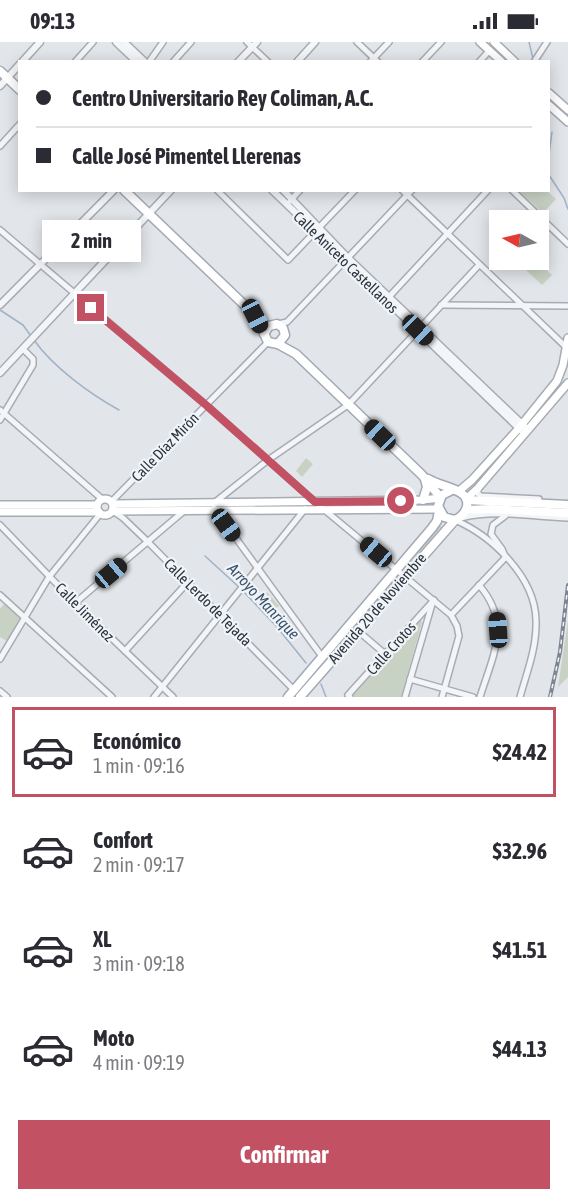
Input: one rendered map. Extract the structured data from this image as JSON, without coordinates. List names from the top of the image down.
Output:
{
  "streets": {
    "main road": ["Avenida 20 de Noviembre"],
    "street": [
      "Calle Aniceto Castellanos",
      "Calle Díaz Mirón",
      "Calle Lerdo de Tejada",
      "Calle Jiménez",
      "Calle Crotos"
    ]
  },
  "crossings": [
    ["Calle Díaz Mirón", "Calle Lerdo de Tejada"],
    ["Calle Lerdo de Tejada", "Avenida 20 de Noviembre"]
  ],
  "water": ["Arroyo Manrique"],
  "north": "left",
  "page": {
    "status": "09:13",
    "banner": ["Centro Universitario Rey Coliman, A.C.", "Calle José Pimentel Llerenas"],
    "bubble": "2 min",
    "list": [
      {
        "name": "Económico",
        "note": "1 min · 09:16",
        "value": "$24.42"
      },
      {
        "name": "Confort",
        "note": "2 min · 09:17",
        "value": "$32.96"
      },
      {
        "name": "XL",
        "note": "3 min · 09:18",
        "value": "$41.51"
      },
      {
        "name": "Moto",
        "note": "4 min · 09:19",
        "value": "$44.13"
      }
    ],
    "buttons": "Confirmar"
  }
}
